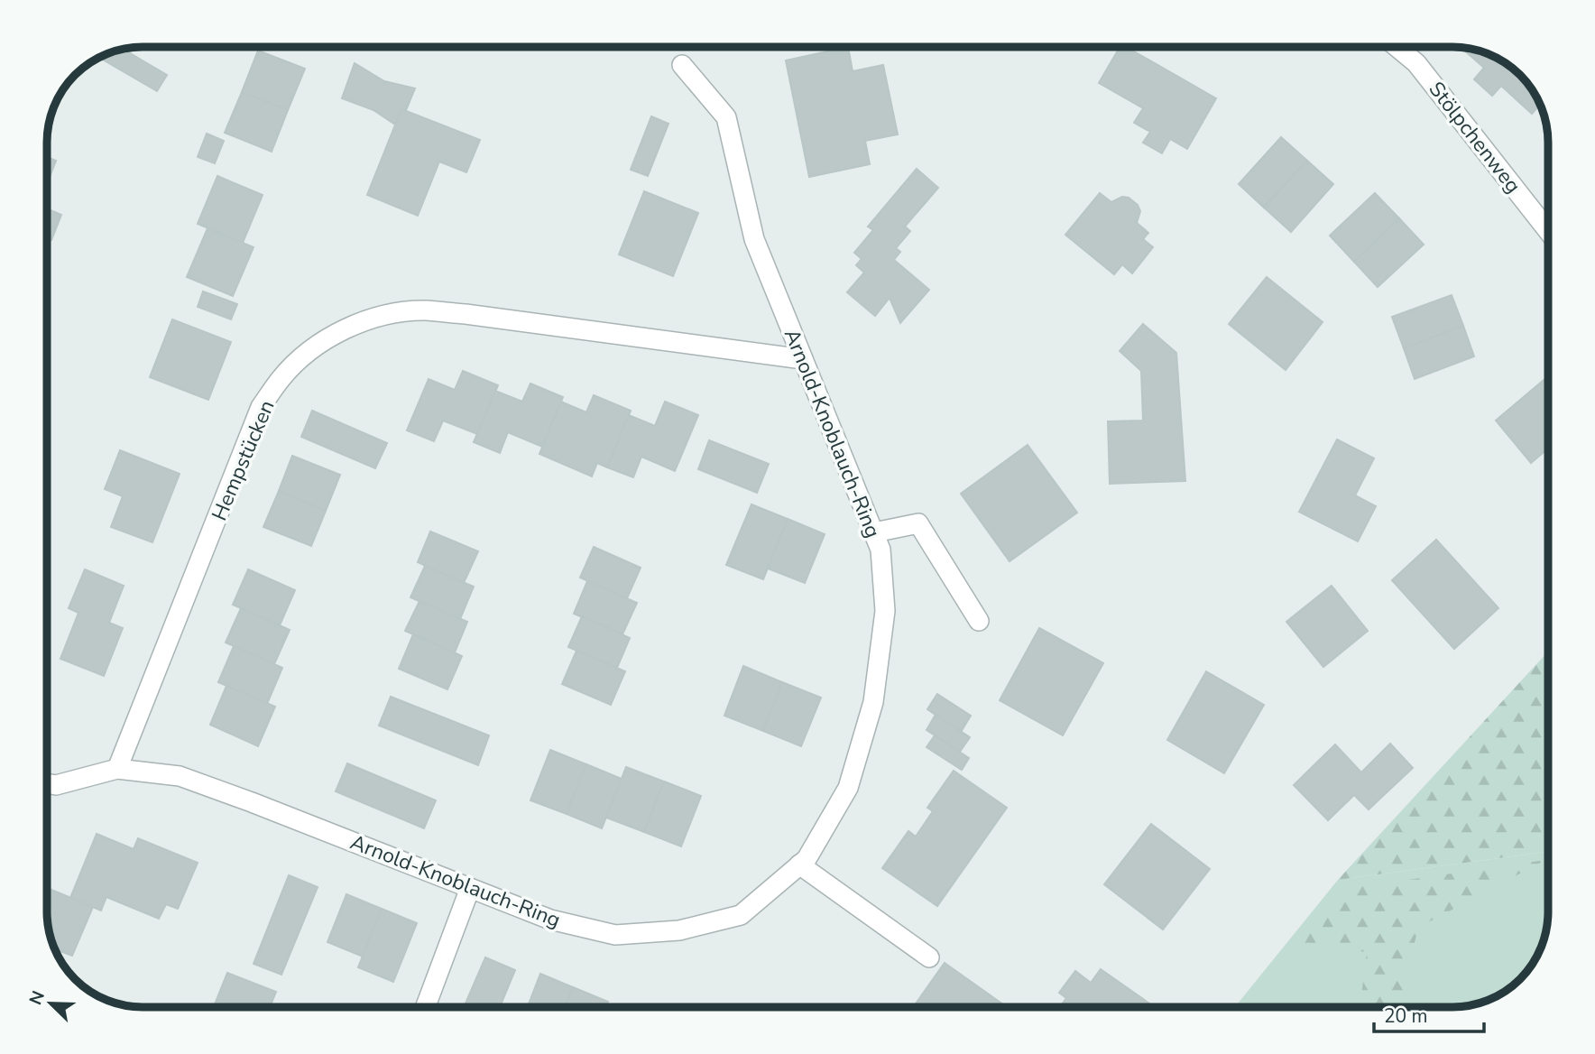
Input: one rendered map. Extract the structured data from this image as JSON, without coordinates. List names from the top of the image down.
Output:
{
  "streets": {
    "street": ["Stölpchenweg", "Arnold-Knoblauch-Ring", "Hempstücken"]
  },
  "crossings": [
    ["Arnold-Knoblauch-Ring", "Hempstücken"]
  ],
  "scale_bar": "20 m",
  "north": "top left"
}
